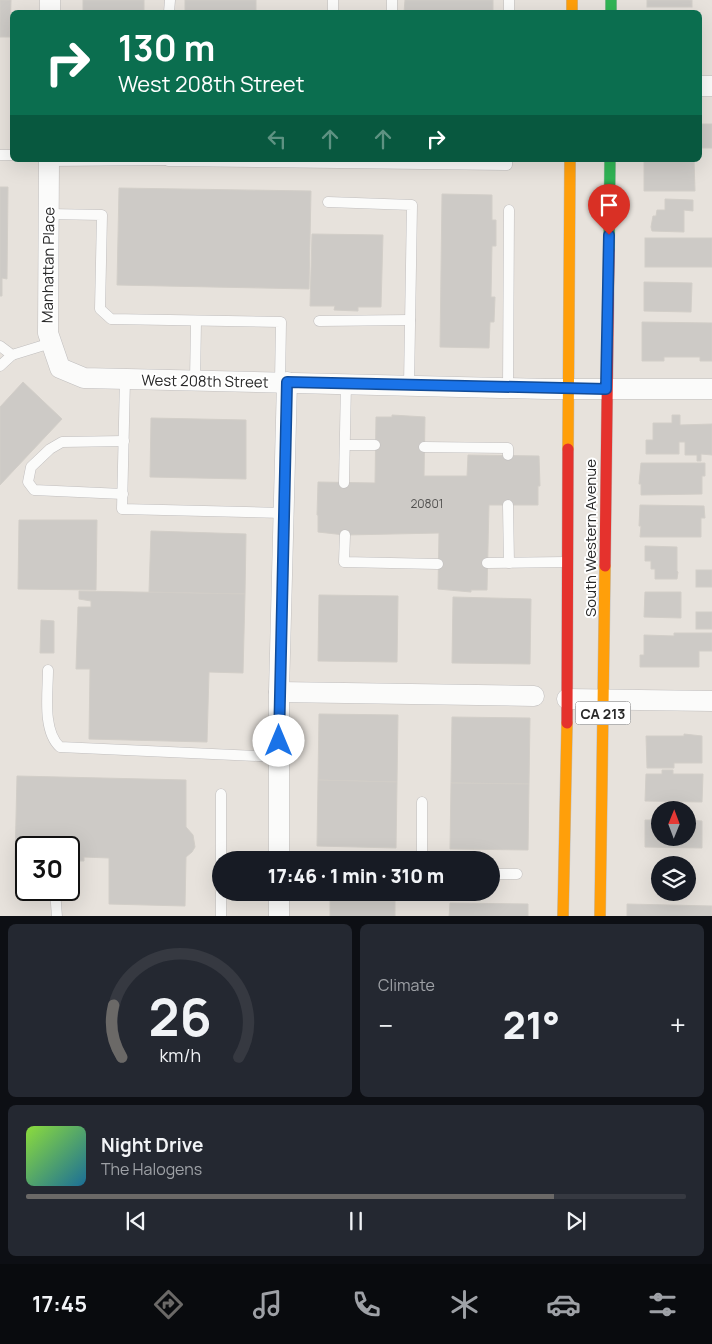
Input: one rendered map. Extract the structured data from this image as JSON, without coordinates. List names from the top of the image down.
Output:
{
  "streets": {
    "main road": ["South Western Avenue", "CA 213"],
    "street": ["Manhattan Place", "West 208th Street"]
  },
  "crossings": [
    ["Manhattan Place", "West 208th Street"],
    ["West 208th Street", "South Western Avenue"]
  ],
  "house_numbers": ["20801"],
  "north": "top",
  "page": {
    "turn": ["130 m", "West 208th Street"],
    "limit": "30",
    "trip": "17:46 · 1 min · 310 m",
    "tile": "Climate",
    "heat": ["−", "21°", "+"],
    "song": ["Night Drive", "The Halogens"],
    "tabs": "17:45",
    "gauge": ["26", "km/h"]
  }
}
